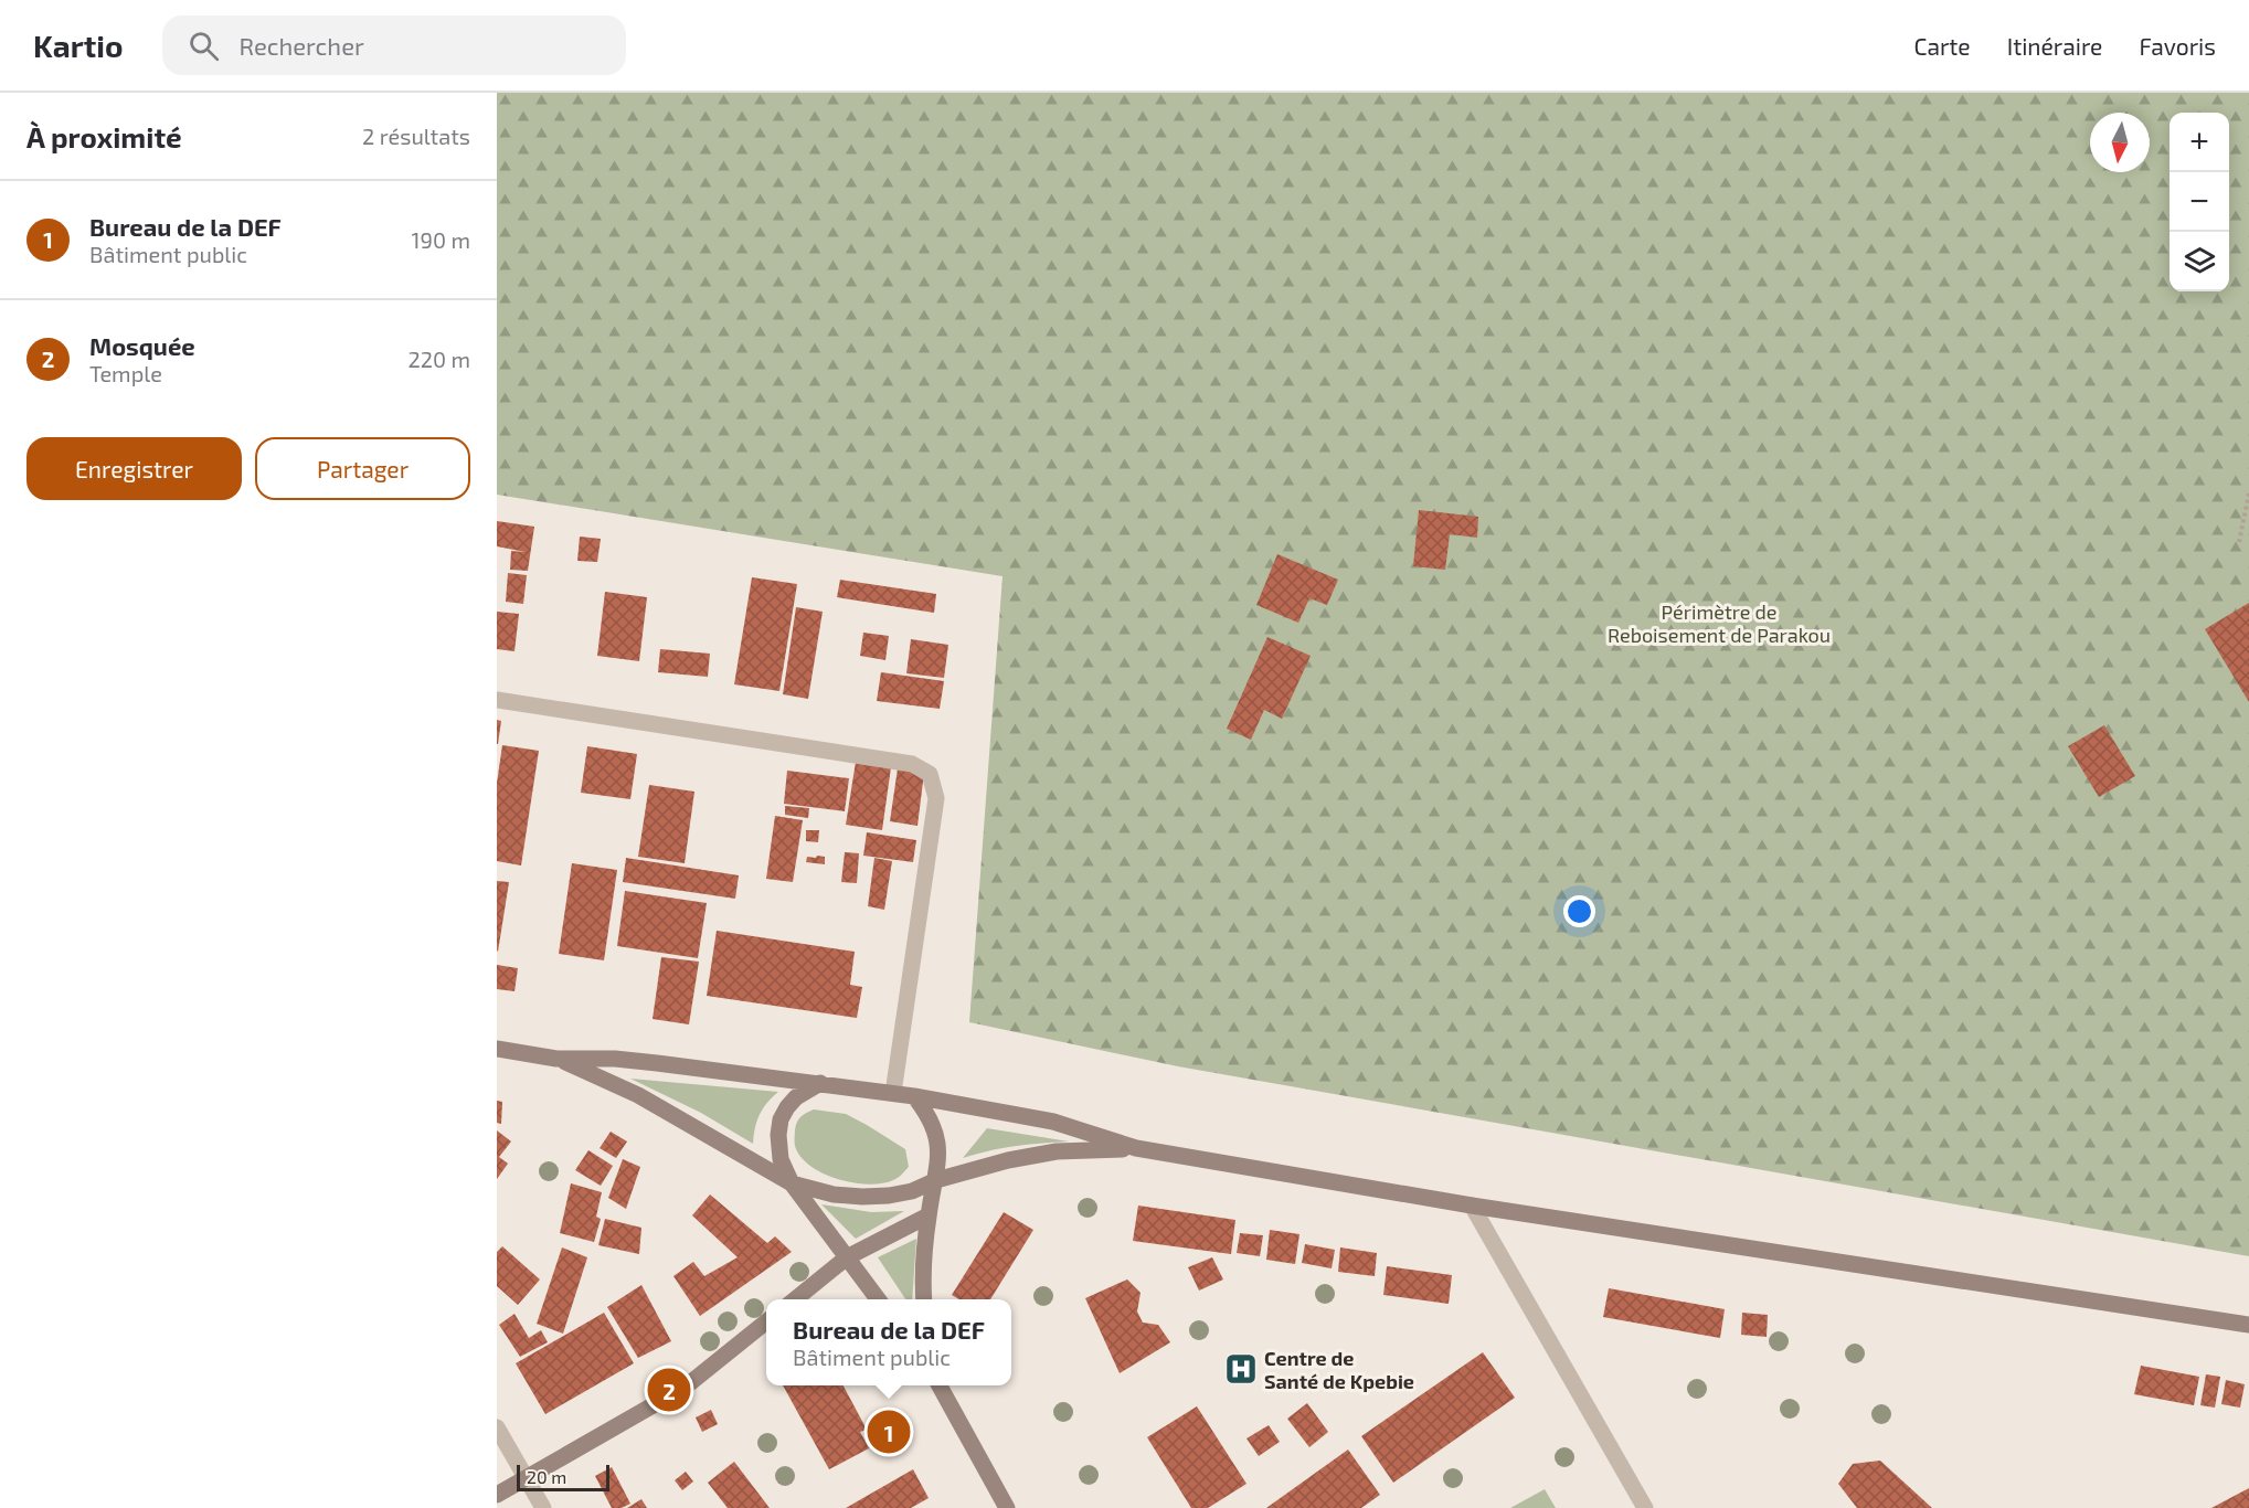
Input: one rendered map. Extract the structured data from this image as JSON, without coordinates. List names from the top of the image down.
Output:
{
  "parks": ["Périmètre de Reboisement de Parakou"],
  "places": {
    "hospital": ["Centre de Santé de Kpebie"]
  },
  "scale_bar": "20 m",
  "north": "bottom",
  "page": {
    "header": "Kartio",
    "search": "Rechercher",
    "nav": ["Carte", "Itinéraire", "Favoris"],
    "heading": ["À proximité", "2 résultats"],
    "map_buttons": ["+", "−"],
    "list": [
      {
        "mark": "1",
        "name": "Bureau de la DEF",
        "note": "Bâtiment public",
        "value": "190 m"
      },
      {
        "mark": "2",
        "name": "Mosquée",
        "note": "Temple",
        "value": "220 m"
      }
    ],
    "buttons": ["Enregistrer", "Partager"],
    "popup": ["Bureau de la DEF", "Bâtiment public"],
    "pins": ["2", "1"],
    "scale": "20 m"
  }
}
